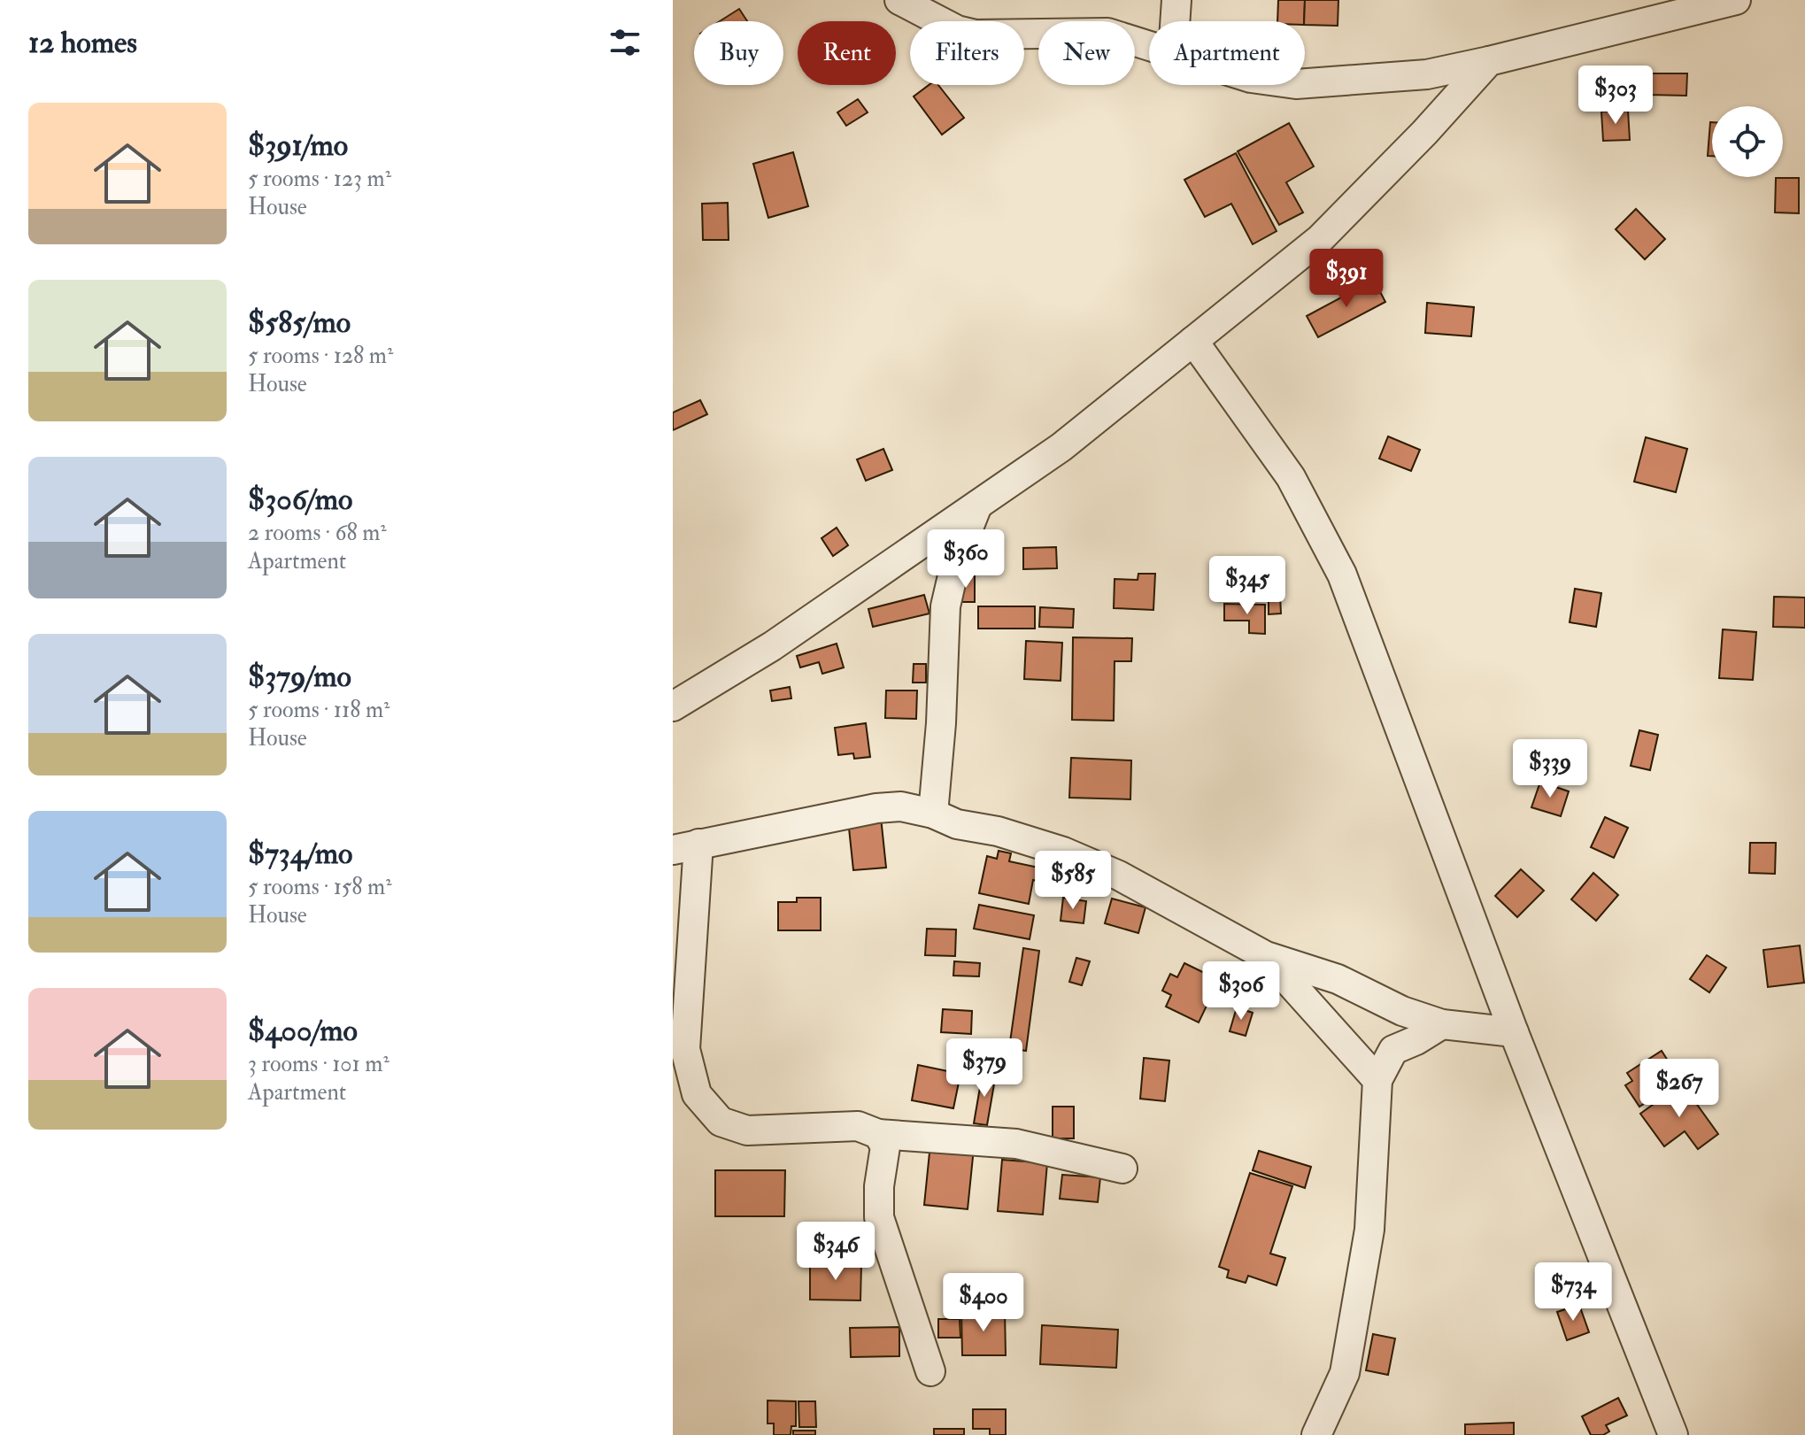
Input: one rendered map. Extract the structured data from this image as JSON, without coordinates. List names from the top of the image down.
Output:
{
  "page": {
    "heading": "12 homes",
    "chip": [
      "Buy",
      "Rent",
      "Filters",
      "New",
      "Apartment"
    ],
    "price": [
      "$303",
      "$391",
      "$360",
      "$345",
      "$339",
      "$585",
      "$306",
      "$379",
      "$267",
      "$346",
      "$734",
      "$400"
    ],
    "list": [
      {
        "name": "$391/mo",
        "note": "5 rooms · 123 m² · House"
      },
      {
        "name": "$585/mo",
        "note": "5 rooms · 128 m² · House"
      },
      {
        "name": "$306/mo",
        "note": "2 rooms · 68 m² · Apartment"
      },
      {
        "name": "$379/mo",
        "note": "5 rooms · 118 m² · House"
      },
      {
        "name": "$734/mo",
        "note": "5 rooms · 158 m² · House"
      },
      {
        "name": "$400/mo",
        "note": "3 rooms · 101 m² · Apartment"
      }
    ]
  }
}
